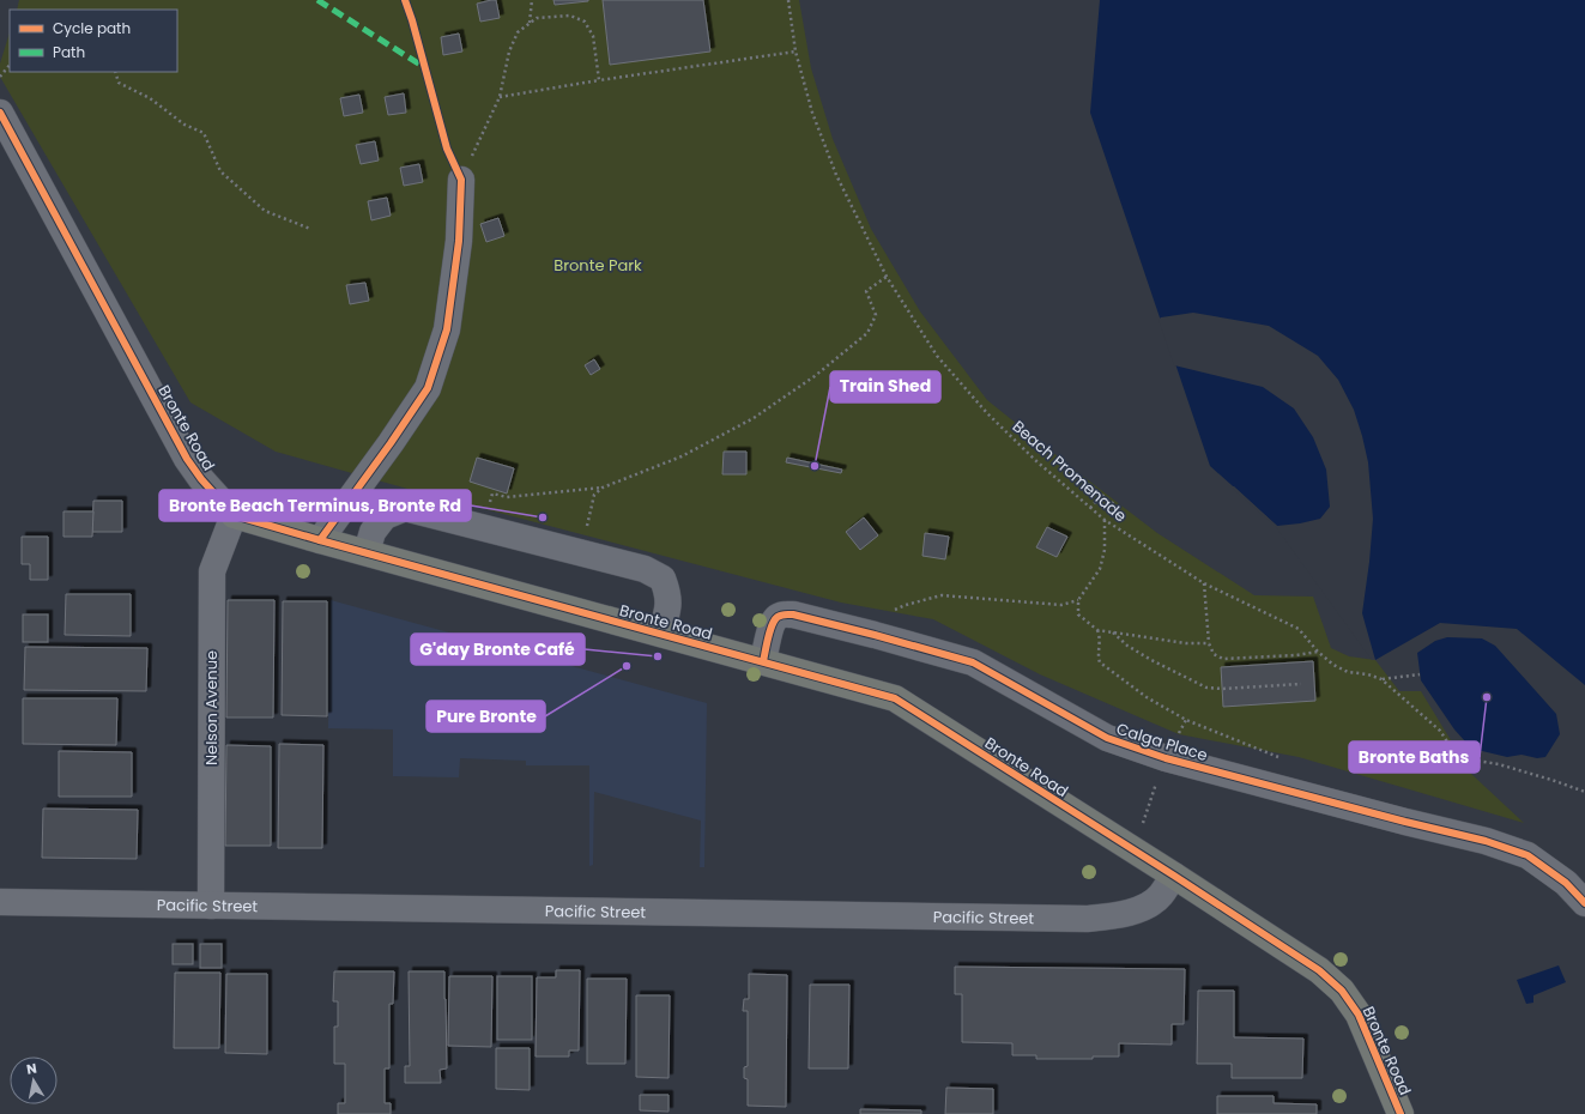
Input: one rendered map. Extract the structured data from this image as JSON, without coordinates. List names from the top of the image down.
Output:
{
  "streets": {
    "main road": ["Bronte Road"],
    "street": ["Nelson Avenue", "Calga Place", "Pacific Street"],
    "path": ["Beach Promenade"]
  },
  "crossings": [
    ["Bronte Road", "Nelson Avenue"],
    ["Bronte Road", "Calga Place"],
    ["Bronte Road", "Pacific Street"],
    ["Nelson Avenue", "Pacific Street"]
  ],
  "parks": ["Bronte Park"],
  "places": [
    "Train Shed",
    "Bronte Beach Terminus, Bronte Rd",
    "G'day Bronte Café",
    "Pure Bronte",
    "Bronte Baths"
  ],
  "legend": ["Cycle path", "Path"],
  "north": "top"
}
